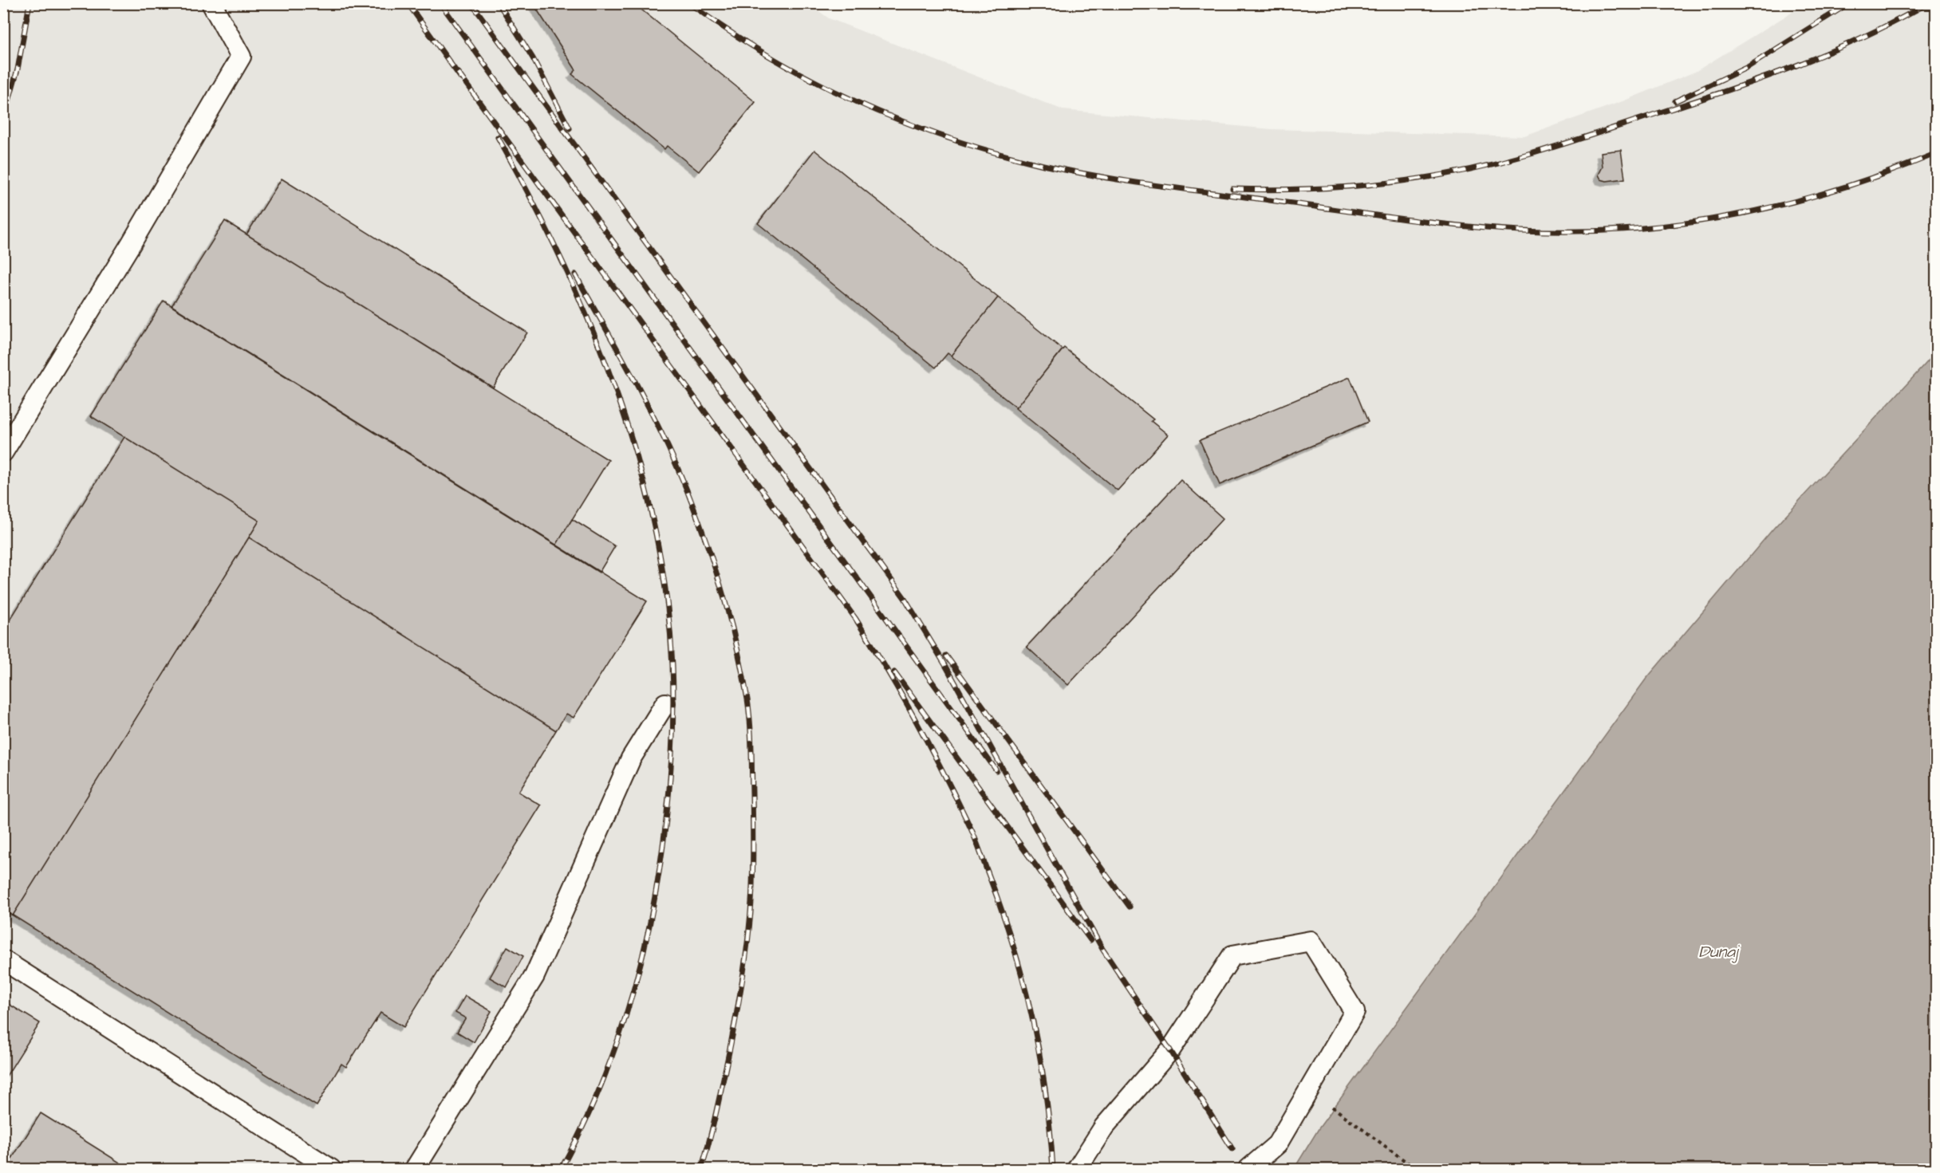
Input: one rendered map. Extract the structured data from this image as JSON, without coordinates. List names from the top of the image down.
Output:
{
  "water": ["Dunaj"]
}
